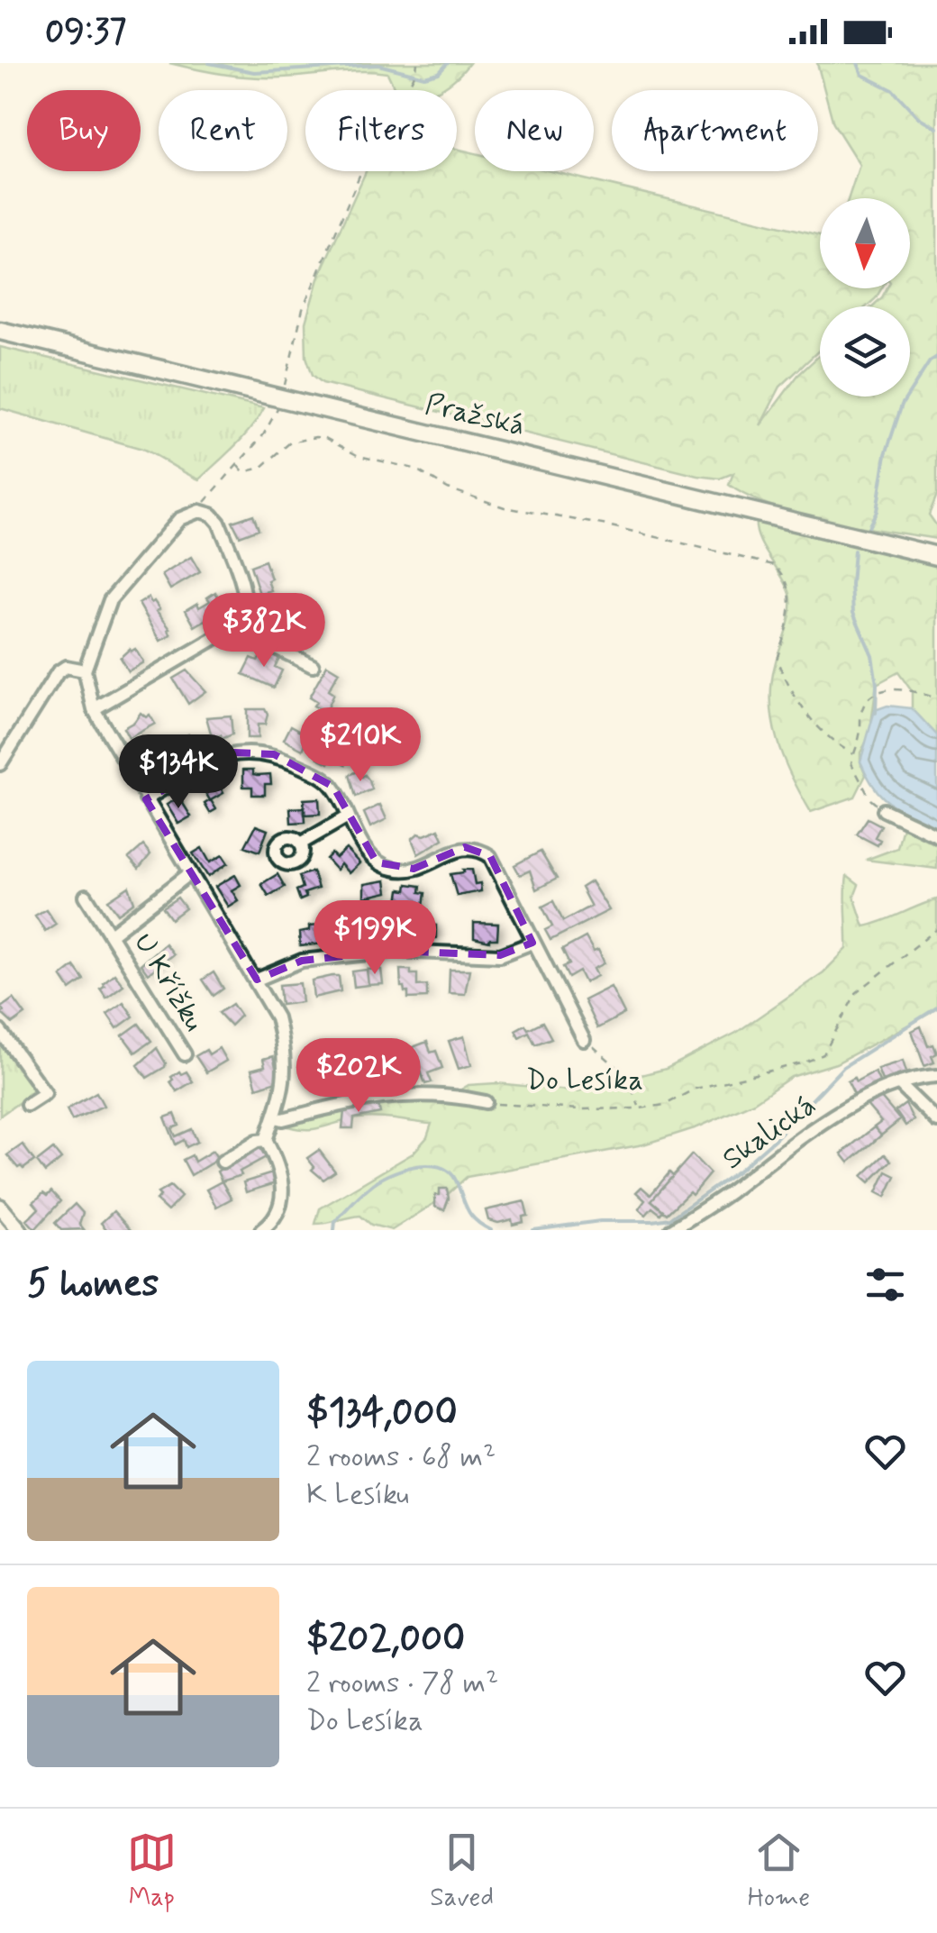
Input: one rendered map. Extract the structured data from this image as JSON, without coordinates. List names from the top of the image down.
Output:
{
  "streets": {
    "main road": ["Pražská"],
    "street": ["U Křížku", "Do Lesíka", "Skalická"]
  },
  "north": "bottom",
  "page": {
    "status": "09:37",
    "chip": [
      "Buy",
      "Rent",
      "Filters",
      "New",
      "Apartment"
    ],
    "price": [
      "$382K",
      "$210K",
      "$134K",
      "$199K",
      "$202K"
    ],
    "heading": "5 homes",
    "list": [
      {
        "name": "$134,000",
        "note": "2 rooms · 68 m² · K Lesíku"
      },
      {
        "name": "$202,000",
        "note": "2 rooms · 78 m² · Do Lesíka"
      }
    ],
    "tabs": ["Map", "Saved", "Home"]
  }
}
